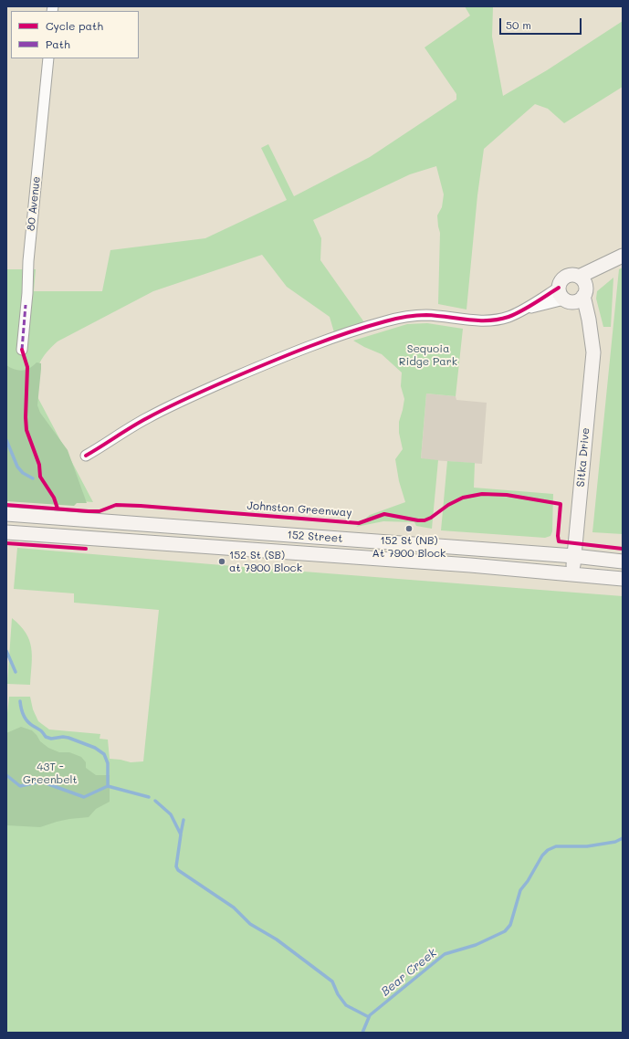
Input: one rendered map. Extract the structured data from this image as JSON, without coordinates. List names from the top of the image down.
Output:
{
  "streets": {
    "main road": ["Sitka Drive", "152 Street"],
    "street": ["80 Avenue"],
    "cycle path": ["Johnston Greenway"]
  },
  "crossings": [
    ["Sitka Drive", "152 Street"]
  ],
  "water": ["Bear Creek"],
  "parks": ["Sequoia Ridge Park", "43T - Greenbelt"],
  "places": ["152 St (NB) At 7900 Block", "152 St (SB) at 7900 Block"],
  "legend": ["Cycle path", "Path"],
  "scale_bar": "50 m"
}
